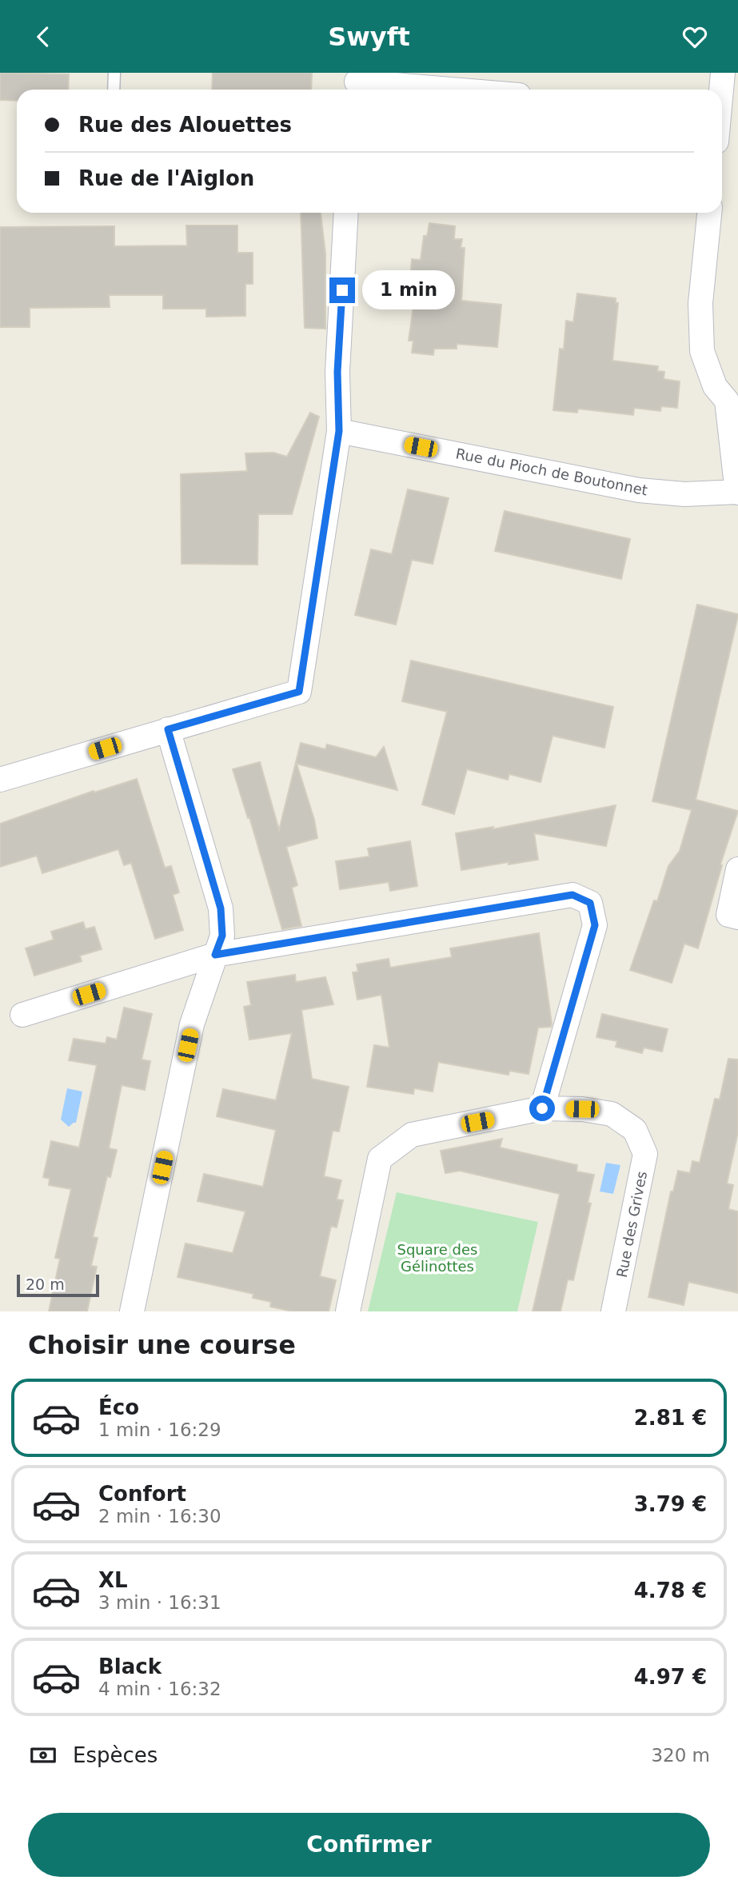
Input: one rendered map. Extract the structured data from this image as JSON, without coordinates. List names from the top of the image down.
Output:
{
  "streets": {
    "street": ["Rue du Pioch de Boutonnet", "Rue des Grives"]
  },
  "parks": ["Square des Gélinottes"],
  "scale_bar": "20 m",
  "page": {
    "header": "Swyft",
    "banner": ["Rue des Alouettes", "Rue de l'Aiglon"],
    "bubble": "1 min",
    "scale": "20 m",
    "heading": "Choisir une course",
    "list": [
      {
        "name": "Éco",
        "note": "1 min · 16:29",
        "value": "2.81 €"
      },
      {
        "name": "Confort",
        "note": "2 min · 16:30",
        "value": "3.79 €"
      },
      {
        "name": "XL",
        "note": "3 min · 16:31",
        "value": "4.78 €"
      },
      {
        "name": "Black",
        "note": "4 min · 16:32",
        "value": "4.97 €"
      }
    ],
    "pay": ["Espèces", "320 m"],
    "buttons": "Confirmer"
  }
}
